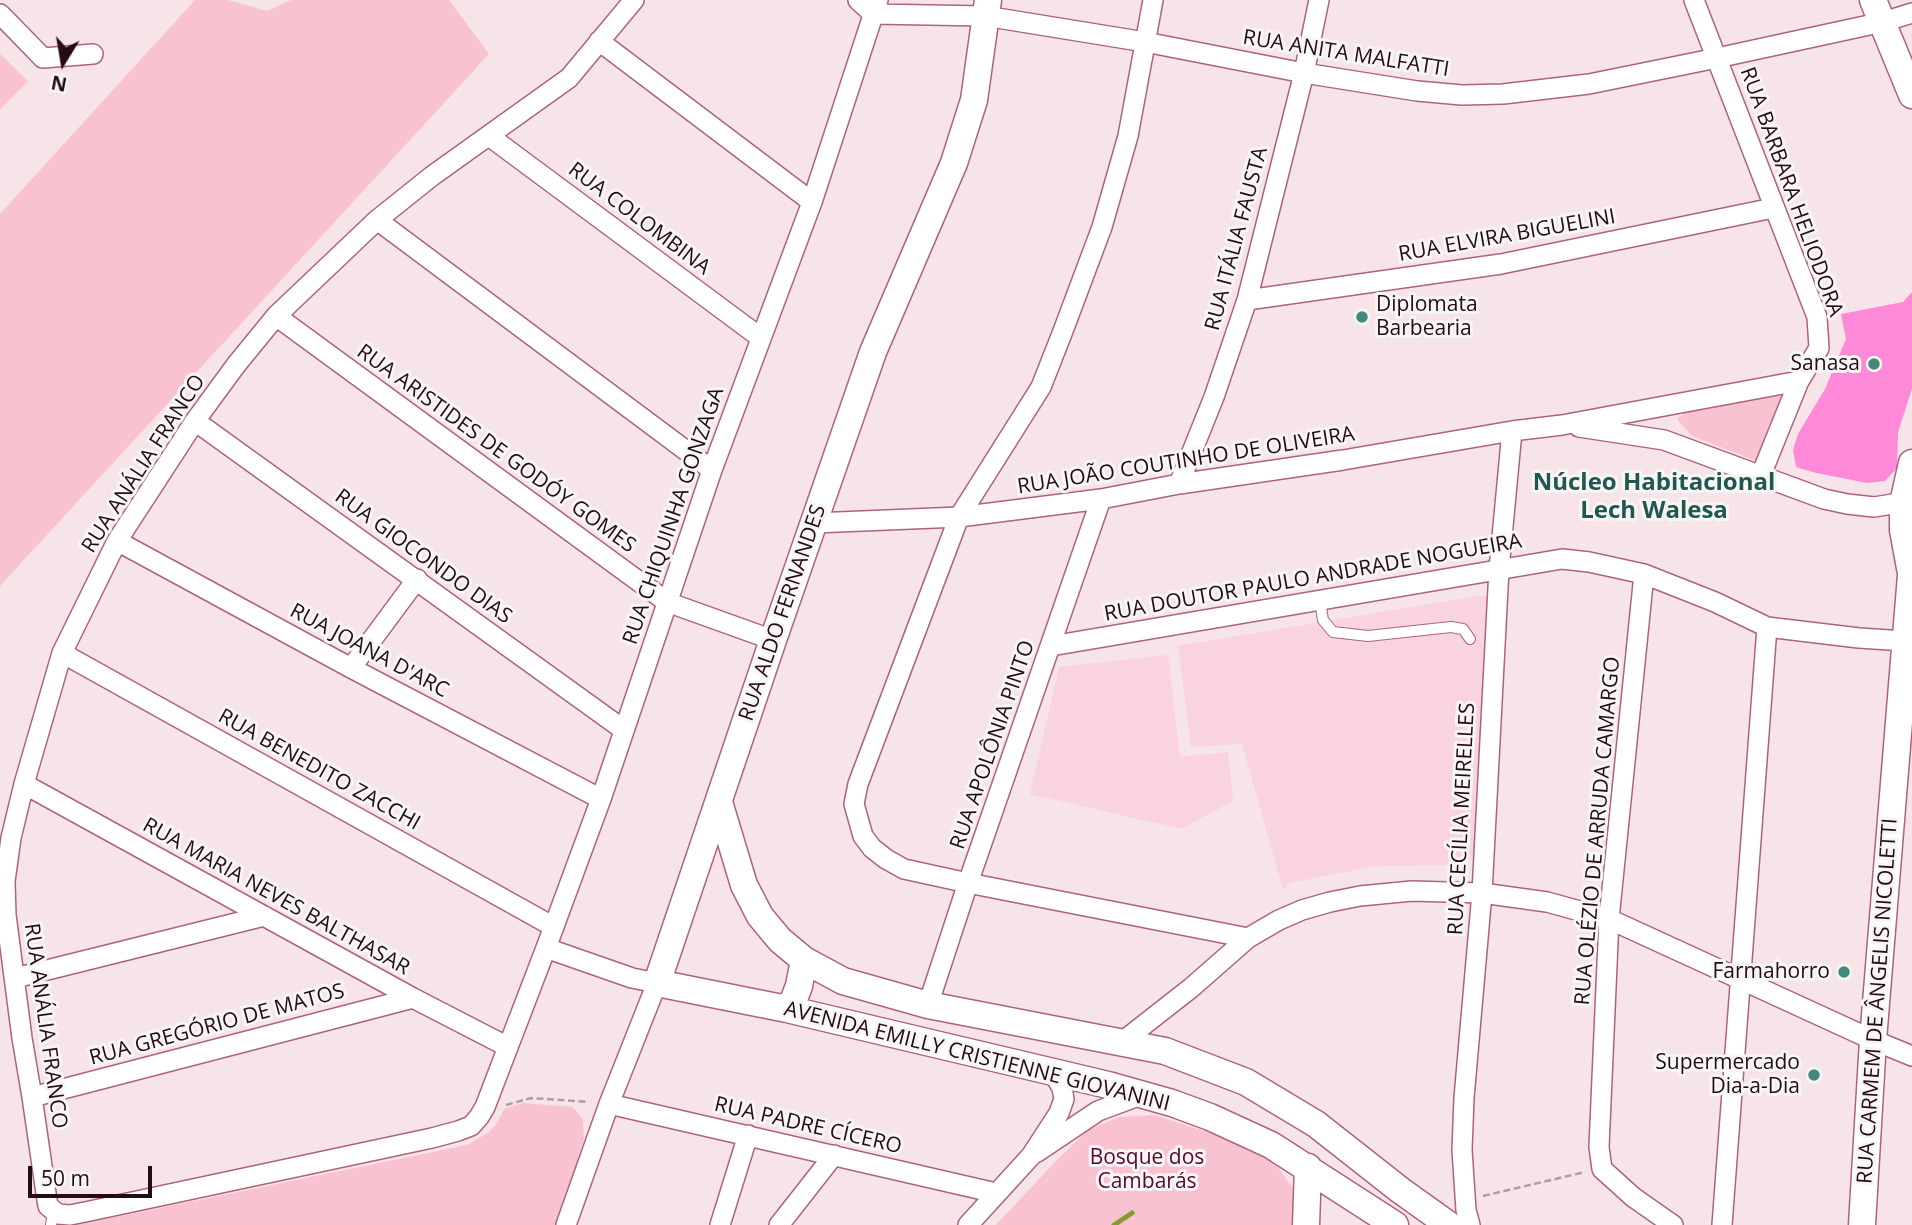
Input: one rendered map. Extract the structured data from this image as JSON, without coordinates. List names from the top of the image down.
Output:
{
  "streets": {
    "street": [
      "RUA ANITA MALFATTI",
      "RUA BARBARA HELIODORA",
      "RUA COLOMBINA",
      "RUA ELVIRA BIGUELINI",
      "RUA ITÁLIA FAUSTA",
      "RUA ARISTIDES DE GODÓY GOMES",
      "RUA JOÃO COUTINHO DE OLIVEIRA",
      "RUA ANÁLIA FRANCO",
      "RUA CHIQUINHA GONZAGA",
      "RUA GIOCONDO DIAS",
      "RUA DOUTOR PAULO ANDRADE NOGUEIRA",
      "RUA ALDO FERNANDES",
      "RUA JOANA D'ARC",
      "RUA APOLÔNIA PINTO",
      "RUA BENEDITO ZACCHI",
      "RUA CECÍLIA MEIRELLES",
      "RUA OLÉZIO DE ARRUDA CAMARGO",
      "RUA MARIA NEVES BALTHASAR",
      "RUA CARMEM DE ÂNGELIS NICOLETTI",
      "RUA GREGÓRIO DE MATOS",
      "AVENIDA EMILLY CRISTIENNE GIOVANINI",
      "RUA PADRE CÍCERO"
    ]
  },
  "crossings": [
    ["RUA ANITA MALFATTI", "RUA BARBARA HELIODORA"],
    ["RUA ANITA MALFATTI", "RUA ITÁLIA FAUSTA"],
    ["RUA ANITA MALFATTI", "RUA CHIQUINHA GONZAGA"],
    ["RUA ANITA MALFATTI", "RUA ALDO FERNANDES"],
    ["RUA BARBARA HELIODORA", "RUA ELVIRA BIGUELINI"],
    ["RUA COLOMBINA", "RUA ANÁLIA FRANCO"],
    ["RUA COLOMBINA", "RUA CHIQUINHA GONZAGA"],
    ["RUA ELVIRA BIGUELINI", "RUA ITÁLIA FAUSTA"],
    ["RUA ITÁLIA FAUSTA", "RUA JOÃO COUTINHO DE OLIVEIRA"],
    ["RUA ARISTIDES DE GODÓY GOMES", "RUA ANÁLIA FRANCO"],
    ["RUA ARISTIDES DE GODÓY GOMES", "RUA CHIQUINHA GONZAGA"],
    ["RUA ARISTIDES DE GODÓY GOMES", "RUA ALDO FERNANDES"],
    ["RUA JOÃO COUTINHO DE OLIVEIRA", "RUA ALDO FERNANDES"],
    ["RUA JOÃO COUTINHO DE OLIVEIRA", "RUA APOLÔNIA PINTO"],
    ["RUA JOÃO COUTINHO DE OLIVEIRA", "RUA CECÍLIA MEIRELLES"],
    ["RUA ANÁLIA FRANCO", "RUA GIOCONDO DIAS"],
    ["RUA ANÁLIA FRANCO", "RUA JOANA D'ARC"],
    ["RUA ANÁLIA FRANCO", "RUA BENEDITO ZACCHI"],
    ["RUA ANÁLIA FRANCO", "RUA MARIA NEVES BALTHASAR"],
    ["RUA ANÁLIA FRANCO", "RUA GREGÓRIO DE MATOS"],
    ["RUA CHIQUINHA GONZAGA", "RUA GIOCONDO DIAS"],
    ["RUA CHIQUINHA GONZAGA", "RUA JOANA D'ARC"],
    ["RUA CHIQUINHA GONZAGA", "RUA BENEDITO ZACCHI"],
    ["RUA CHIQUINHA GONZAGA", "RUA MARIA NEVES BALTHASAR"],
    ["RUA DOUTOR PAULO ANDRADE NOGUEIRA", "RUA APOLÔNIA PINTO"],
    ["RUA DOUTOR PAULO ANDRADE NOGUEIRA", "RUA CECÍLIA MEIRELLES"],
    ["RUA DOUTOR PAULO ANDRADE NOGUEIRA", "RUA OLÉZIO DE ARRUDA CAMARGO"],
    ["RUA DOUTOR PAULO ANDRADE NOGUEIRA", "RUA CARMEM DE ÂNGELIS NICOLETTI"],
    ["RUA ALDO FERNANDES", "AVENIDA EMILLY CRISTIENNE GIOVANINI"],
    ["RUA ALDO FERNANDES", "RUA PADRE CÍCERO"],
    ["RUA APOLÔNIA PINTO", "AVENIDA EMILLY CRISTIENNE GIOVANINI"],
    ["RUA CECÍLIA MEIRELLES", "AVENIDA EMILLY CRISTIENNE GIOVANINI"],
    ["RUA MARIA NEVES BALTHASAR", "RUA GREGÓRIO DE MATOS"]
  ],
  "districts": ["Núcleo Habitacional Lech Walesa"],
  "parks": ["Bosque dos Cambarás"],
  "places": [
    "Diplomata Barbearia",
    "Sanasa",
    "Farmahorro",
    "Supermercado Dia-a-Dia"
  ],
  "scale_bar": "50 m",
  "north": "bottom"
}
